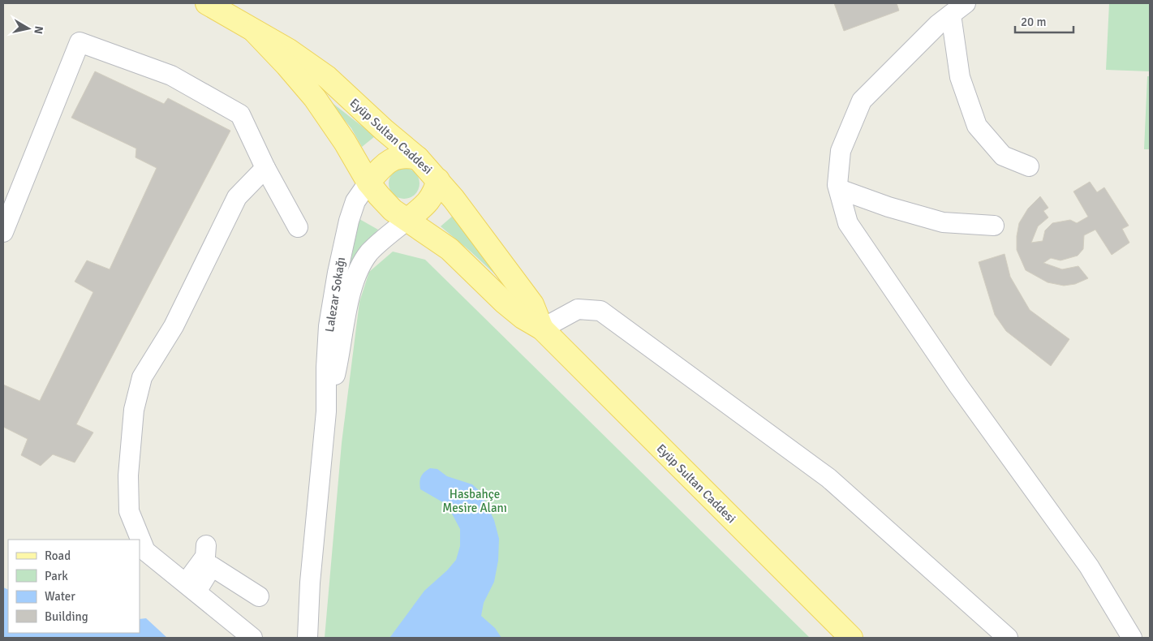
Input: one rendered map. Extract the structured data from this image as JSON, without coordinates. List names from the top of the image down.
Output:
{
  "streets": {
    "main road": ["Eyüp Sultan Caddesi"],
    "street": ["Lalezar Sokağı"]
  },
  "crossings": [
    ["Eyüp Sultan Caddesi", "Lalezar Sokağı"]
  ],
  "parks": ["Hasbahçe Mesire Alanı"],
  "legend": [
    "Road",
    "Park",
    "Water",
    "Building"
  ],
  "scale_bar": "20 m",
  "north": "right"
}
